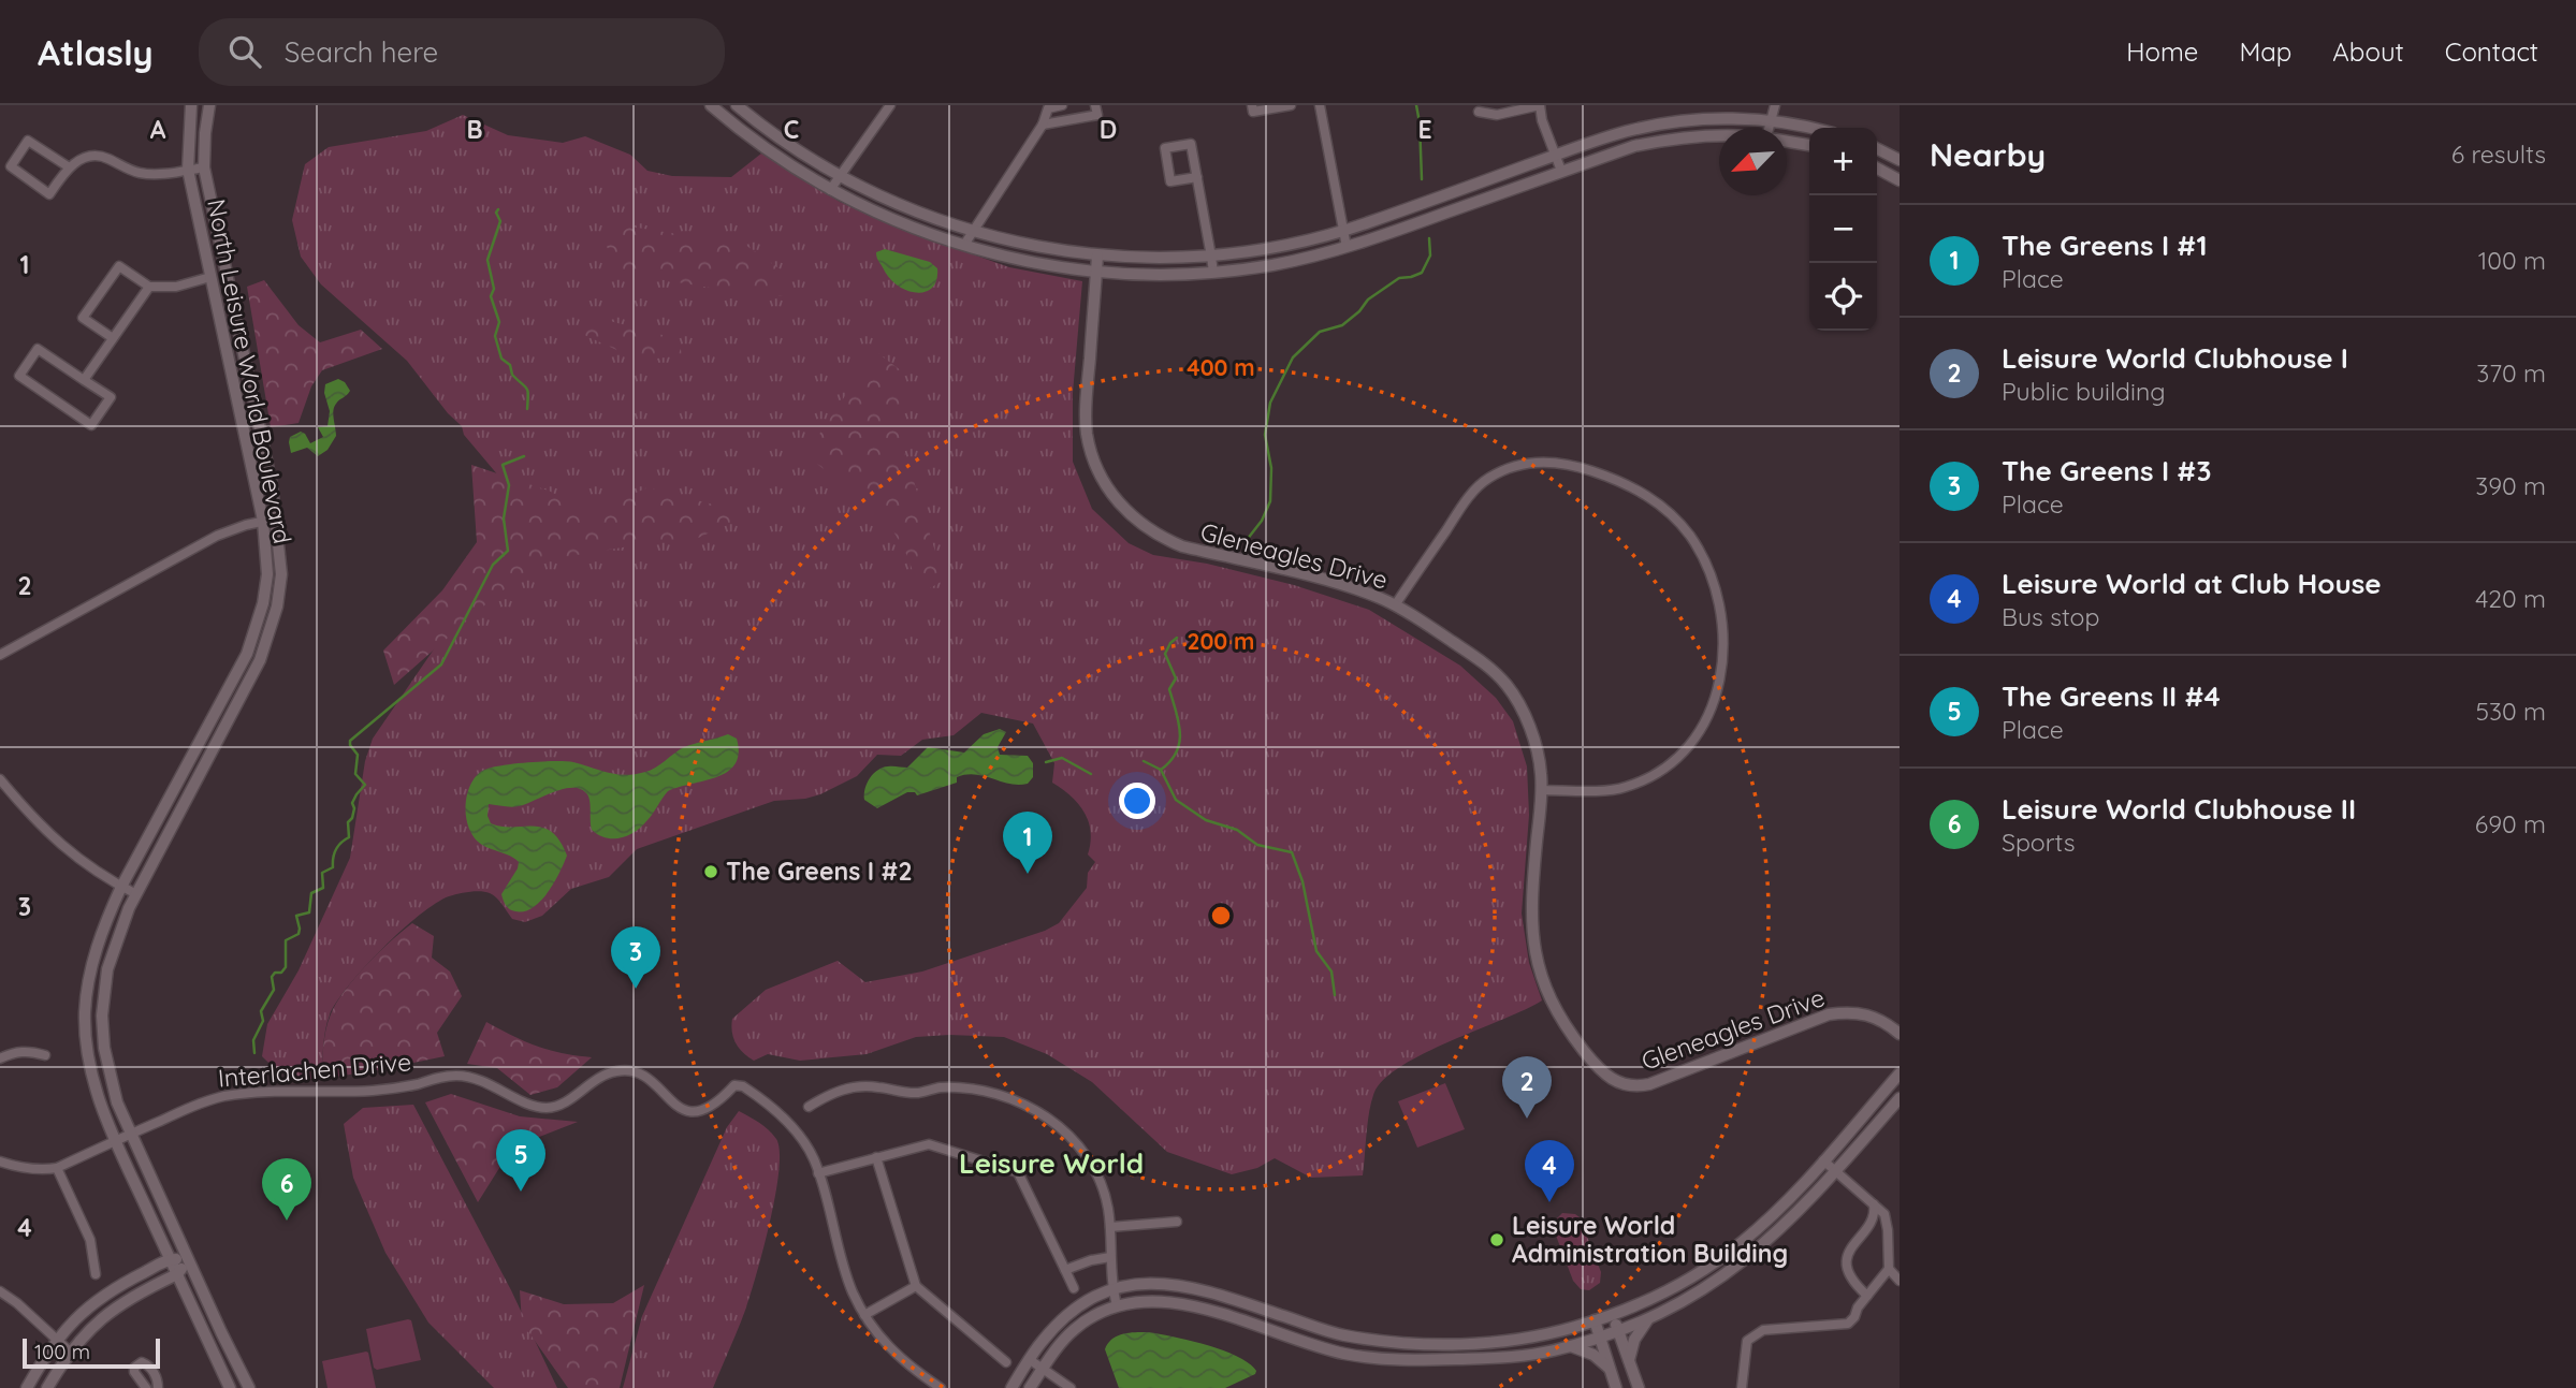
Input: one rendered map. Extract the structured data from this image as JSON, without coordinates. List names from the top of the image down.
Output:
{
  "streets": {
    "street": ["North Leisure World Boulevard", "Gleneagles Drive", "Interlachen Drive"]
  },
  "crossings": [
    ["North Leisure World Boulevard", "Interlachen Drive"]
  ],
  "districts": ["Leisure World"],
  "places": ["The Greens I #2", "Leisure World Administration Building"],
  "scale_bar": "100 m",
  "north": "bottom left",
  "page": {
    "header": "Atlasly",
    "search": "Search here",
    "nav": [
      "Home",
      "Map",
      "About",
      "Contact"
    ],
    "heading": ["Nearby", "6 results"],
    "map_buttons": ["+", "−"],
    "list": [
      {
        "mark": "1",
        "name": "The Greens I #1",
        "note": "Place",
        "value": "100 m"
      },
      {
        "mark": "2",
        "name": "Leisure World Clubhouse I",
        "note": "Public building",
        "value": "370 m"
      },
      {
        "mark": "3",
        "name": "The Greens I #3",
        "note": "Place",
        "value": "390 m"
      },
      {
        "mark": "4",
        "name": "Leisure World at Club House",
        "note": "Bus stop",
        "value": "420 m"
      },
      {
        "mark": "5",
        "name": "The Greens II #4",
        "note": "Place",
        "value": "530 m"
      },
      {
        "mark": "6",
        "name": "Leisure World Clubhouse II",
        "note": "Sports",
        "value": "690 m"
      }
    ],
    "pins": [
      "1",
      "3",
      "2",
      "5",
      "4",
      "6"
    ],
    "scale": "100 m"
  },
  "grid": {
    "columns": [
      "A",
      "B",
      "C",
      "D",
      "E"
    ],
    "rows": [
      "1",
      "2",
      "3",
      "4"
    ]
  },
  "rings": ["400 m", "200 m"]
}
